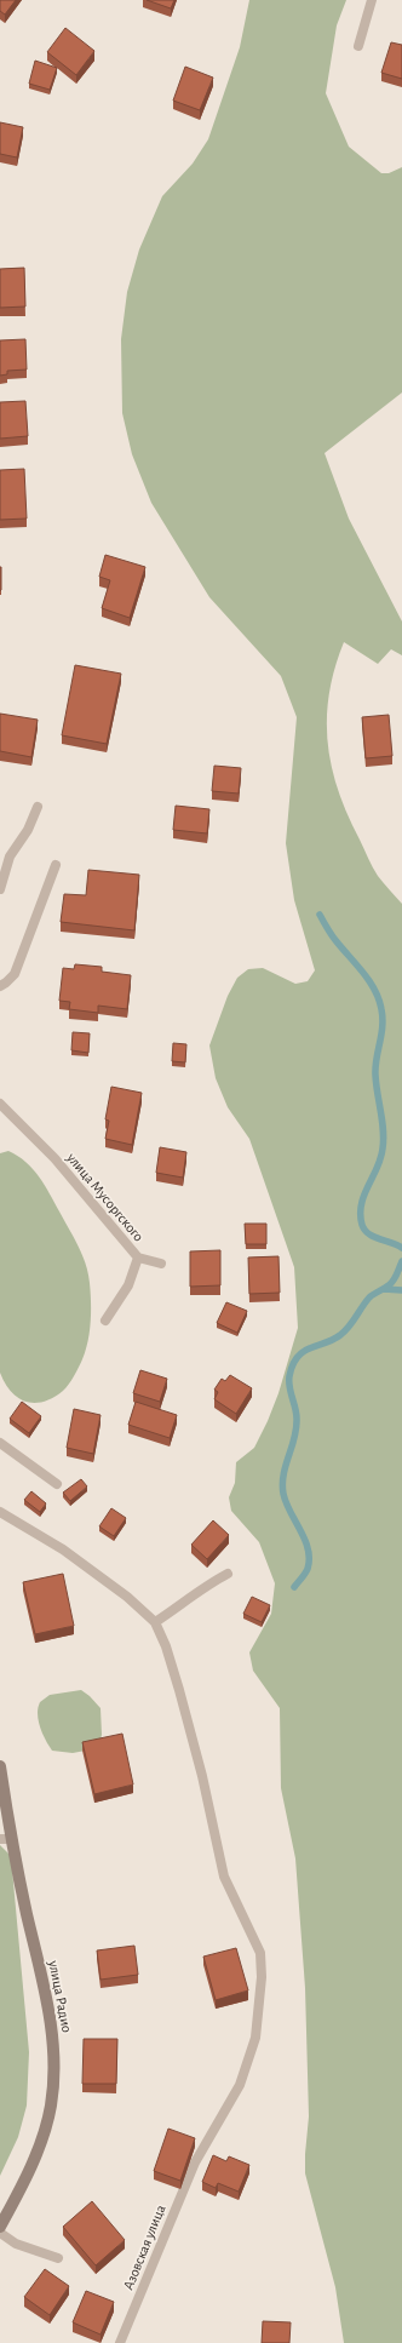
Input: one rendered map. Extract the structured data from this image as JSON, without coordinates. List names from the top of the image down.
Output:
{
  "streets": {
    "main road": ["улица Радио"],
    "lane": ["улица Мусоргского", "Азовская улица"]
  }
}
